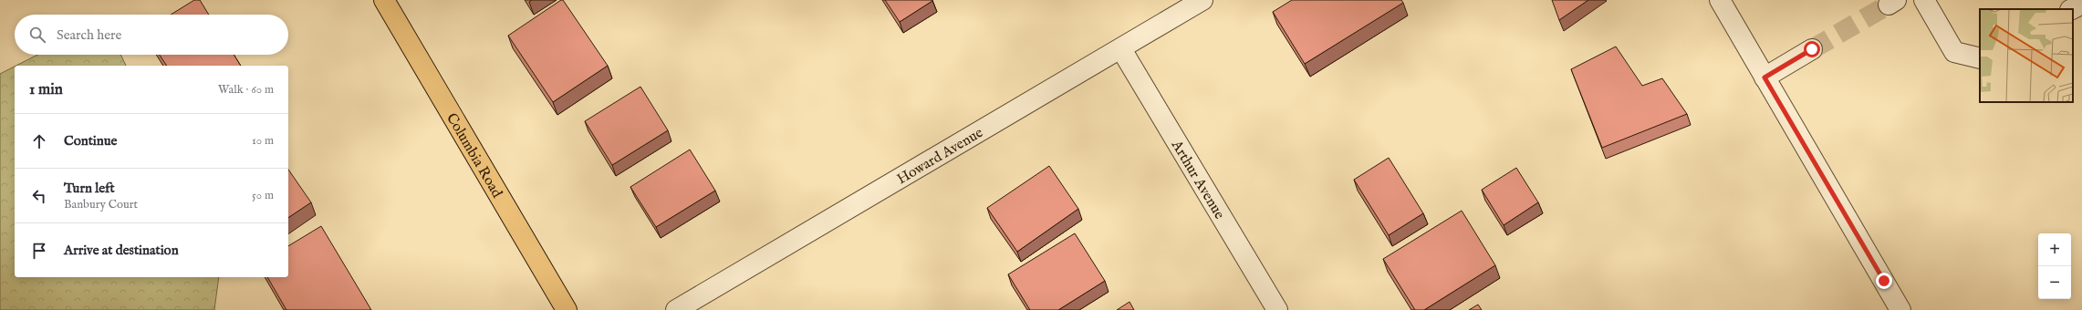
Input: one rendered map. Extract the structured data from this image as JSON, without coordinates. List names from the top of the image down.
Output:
{
  "streets": {
    "main road": ["Columbia Road"],
    "street": ["Howard Avenue", "Arthur Avenue"]
  },
  "crossings": [
    ["Howard Avenue", "Arthur Avenue"]
  ],
  "page": {
    "search": "Search here",
    "heading": ["1 min", "Walk · 60 m"],
    "list": [
      ["Continue", "10 m"],
      ["Turn left", "Banbury Court", "50 m"],
      "Arrive at destination"
    ],
    "map_buttons": ["+", "−"]
  }
}
